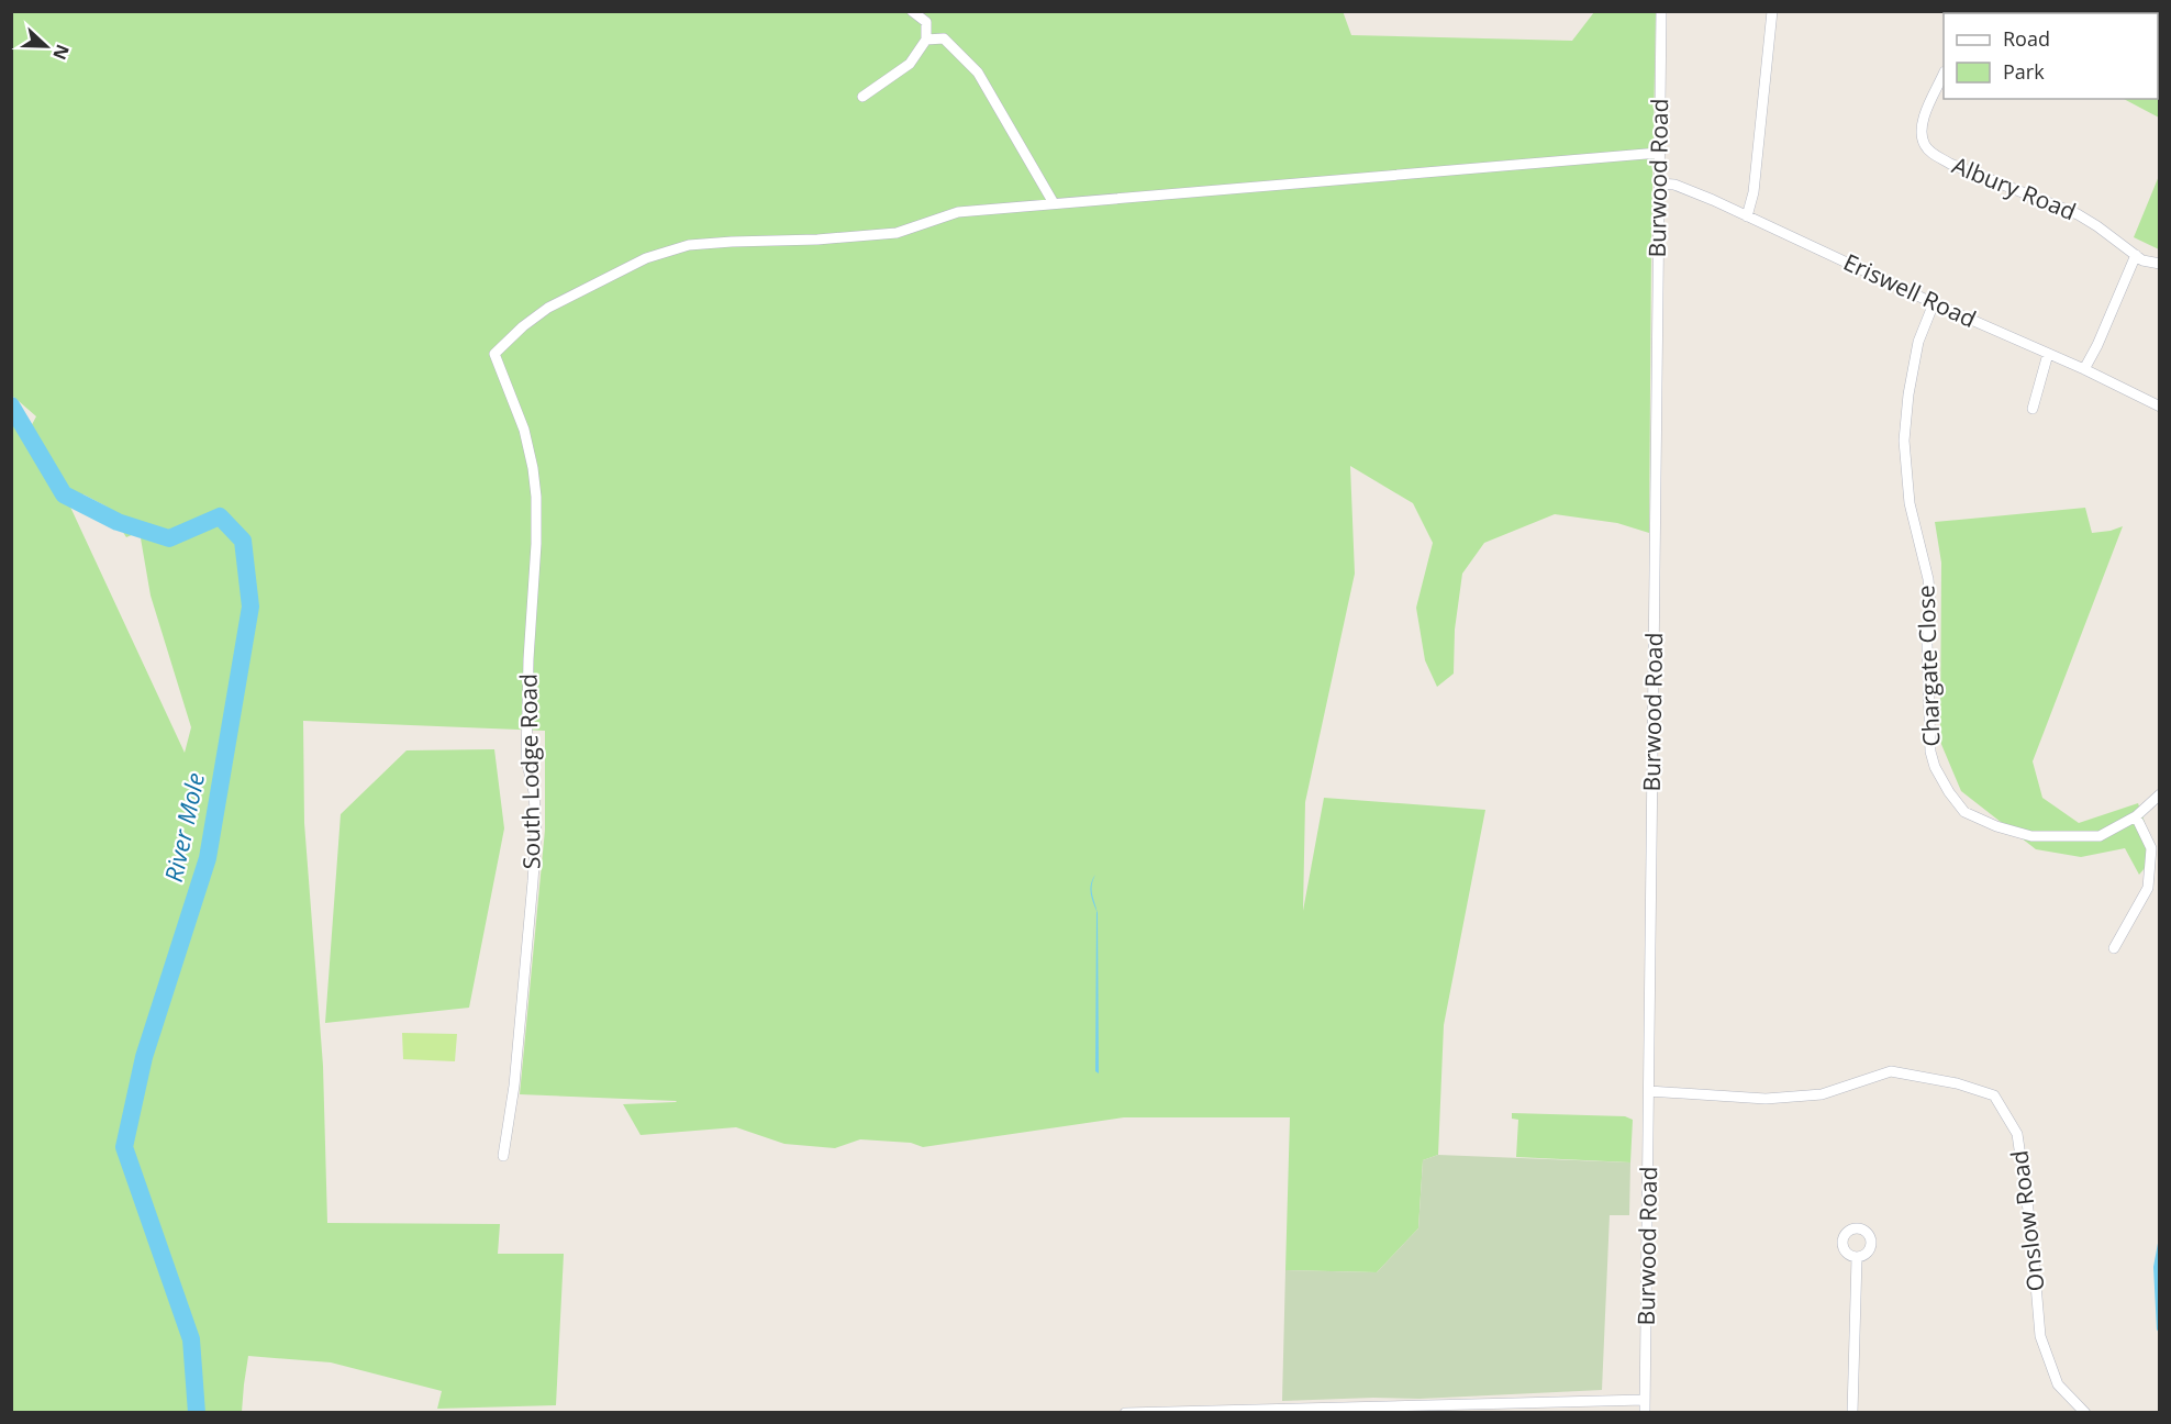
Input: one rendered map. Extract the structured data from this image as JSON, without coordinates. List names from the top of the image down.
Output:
{
  "streets": {
    "street": [
      "Burwood Road",
      "Albury Road",
      "Eriswell Road",
      "Chargate Close",
      "South Lodge Road",
      "Onslow Road"
    ]
  },
  "crossings": [
    ["Burwood Road", "Eriswell Road"],
    ["Burwood Road", "Onslow Road"],
    ["Eriswell Road", "Chargate Close"]
  ],
  "water": ["River Mole"],
  "legend": ["Road", "Park"],
  "north": "right"
}
